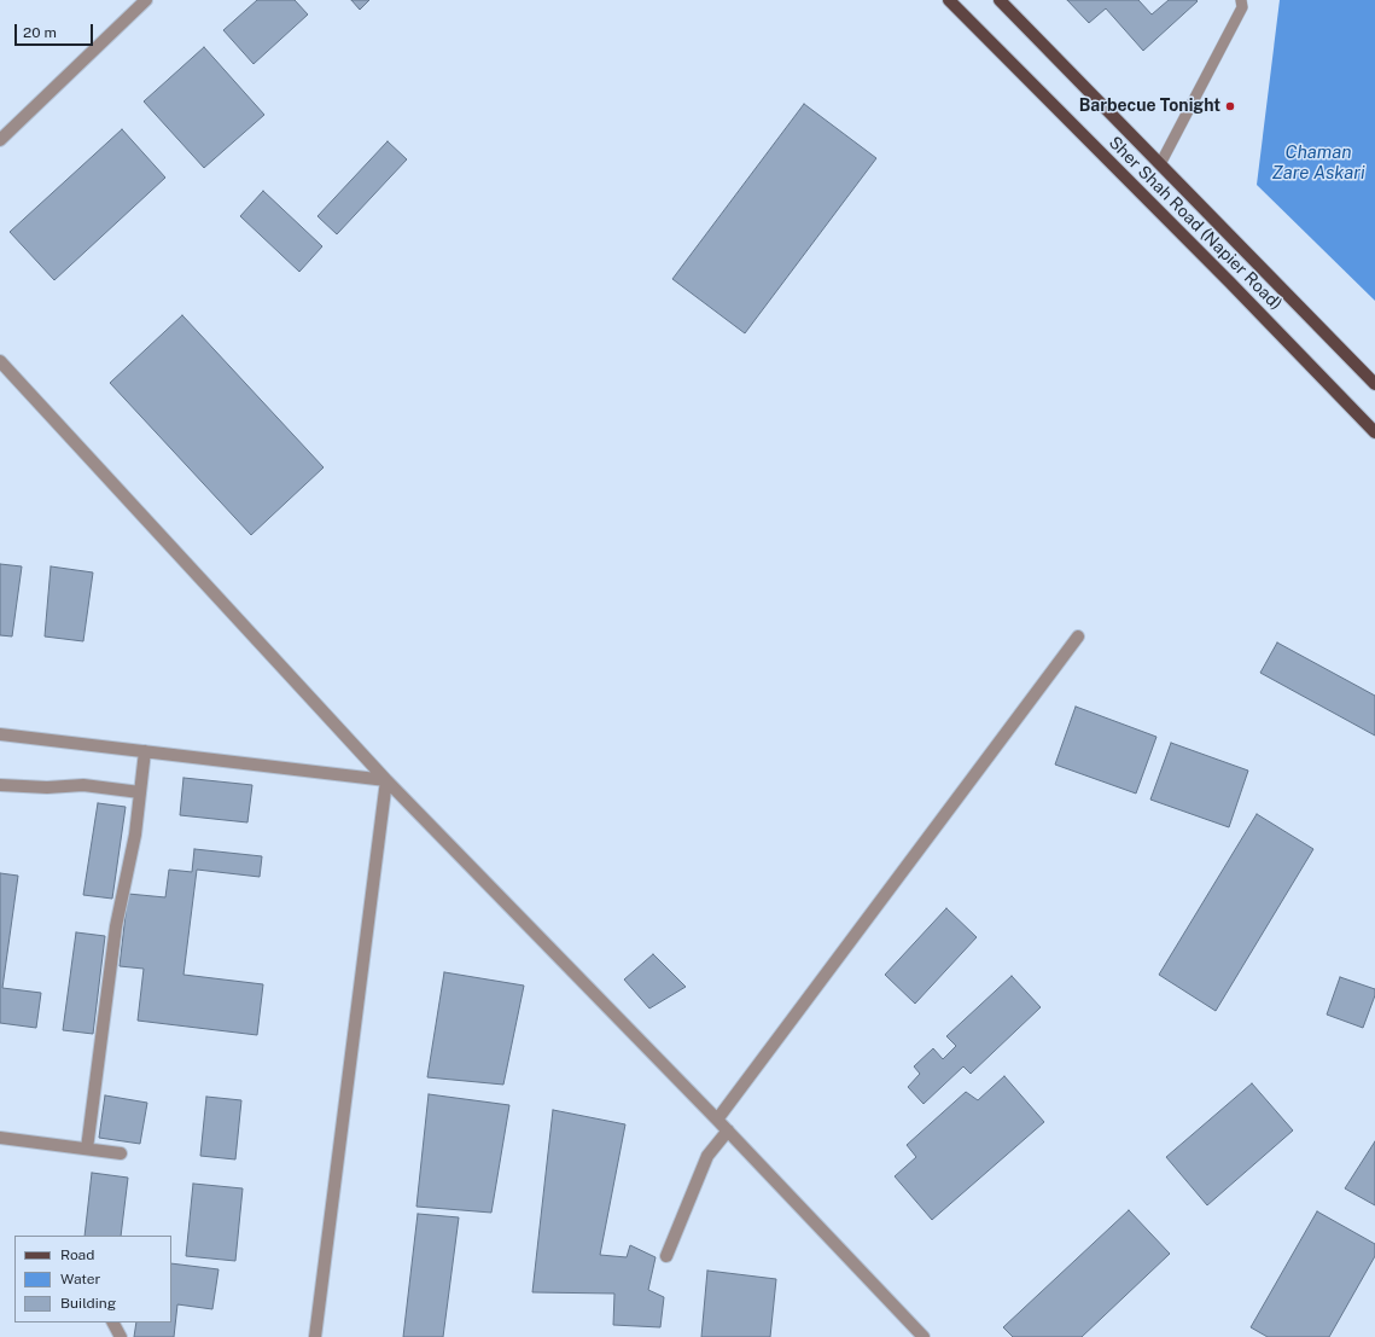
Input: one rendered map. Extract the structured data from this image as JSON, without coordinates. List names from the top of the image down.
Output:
{
  "streets": {
    "main road": ["Sher Shah Road (Napier Road)"]
  },
  "water": ["Chaman Zare Askari"],
  "places": ["Barbecue Tonight"],
  "legend": ["Road", "Water", "Building"],
  "scale_bar": "20 m"
}
